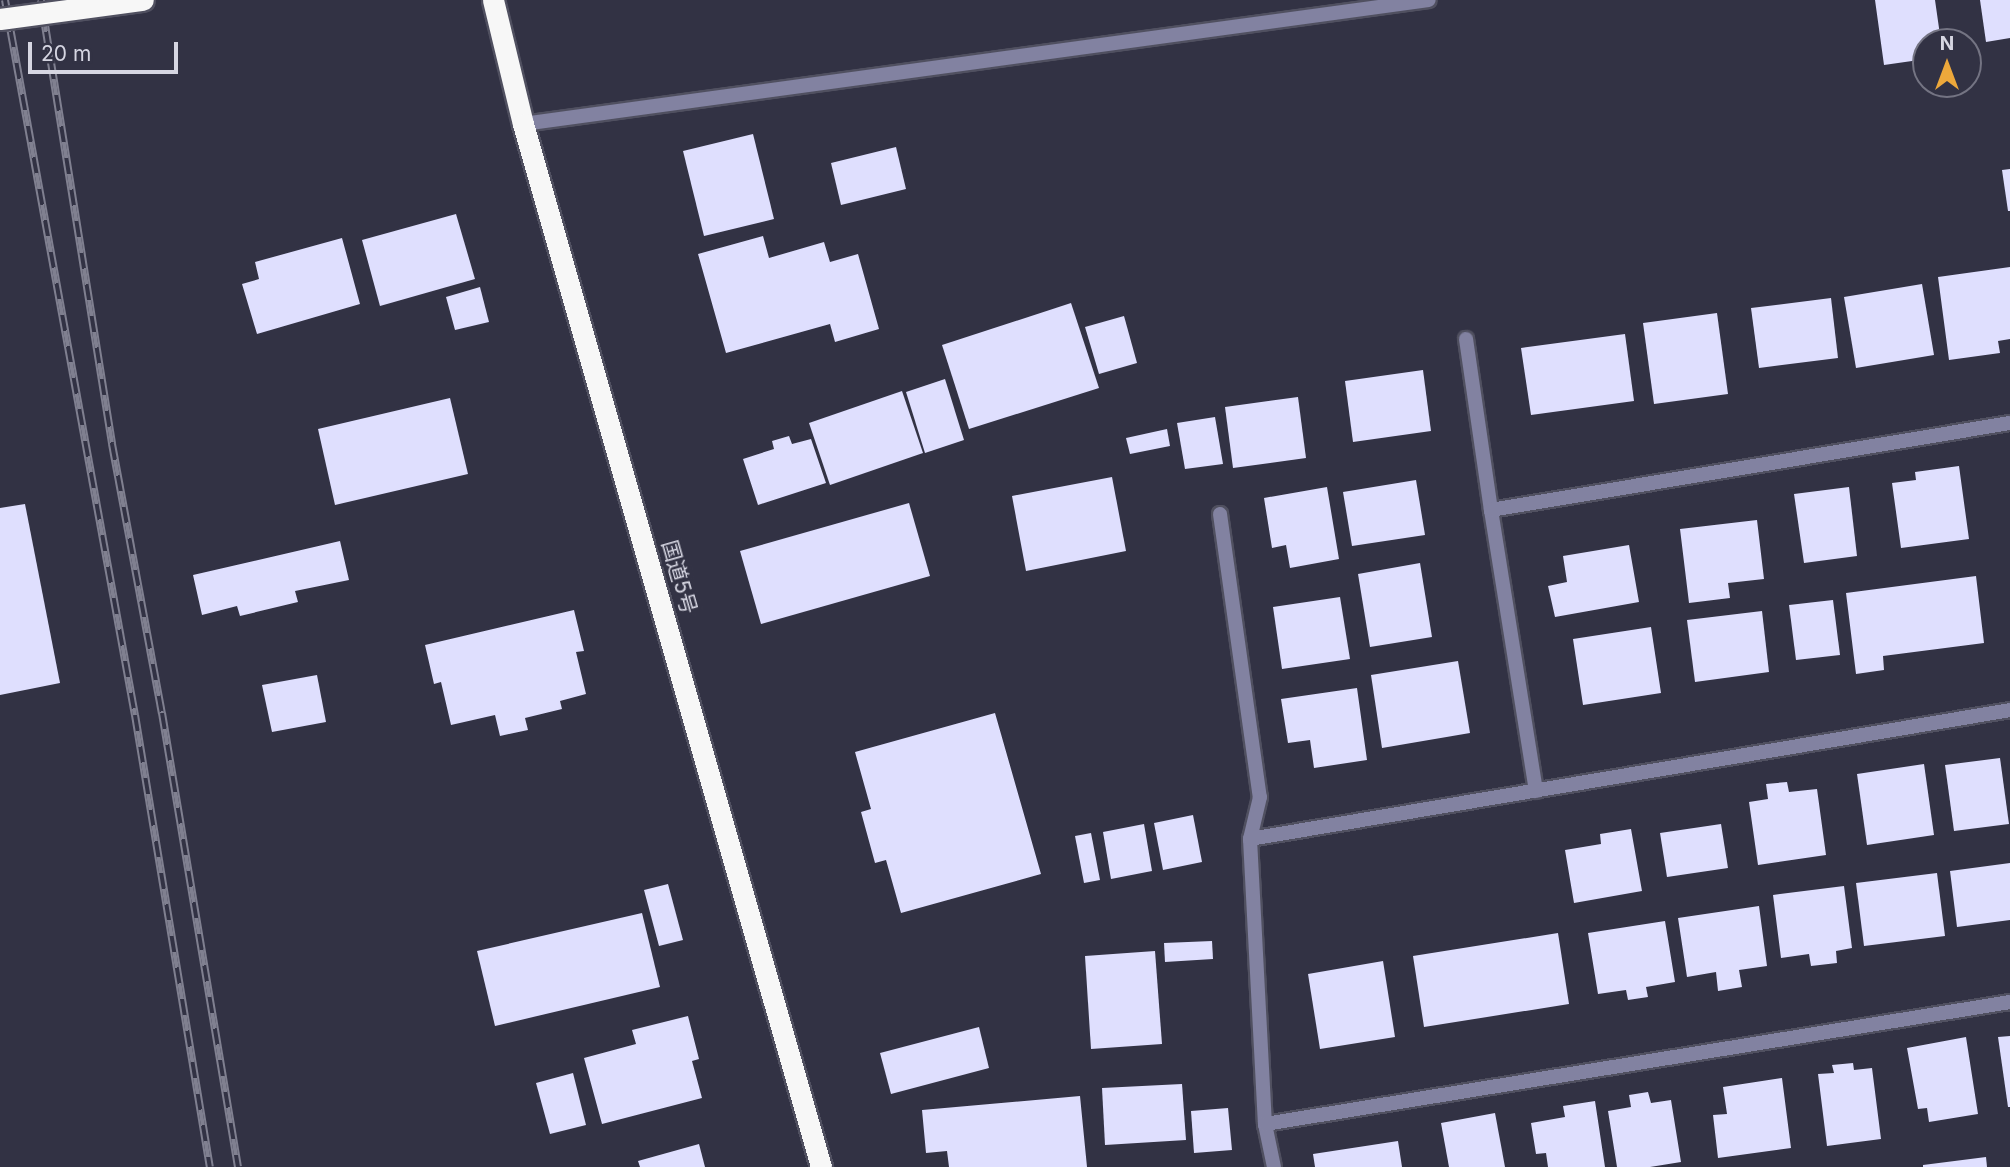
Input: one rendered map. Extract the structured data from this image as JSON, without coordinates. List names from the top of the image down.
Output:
{
  "streets": {
    "highway": ["国道5号"]
  },
  "scale_bar": "20 m",
  "north": "top"
}
